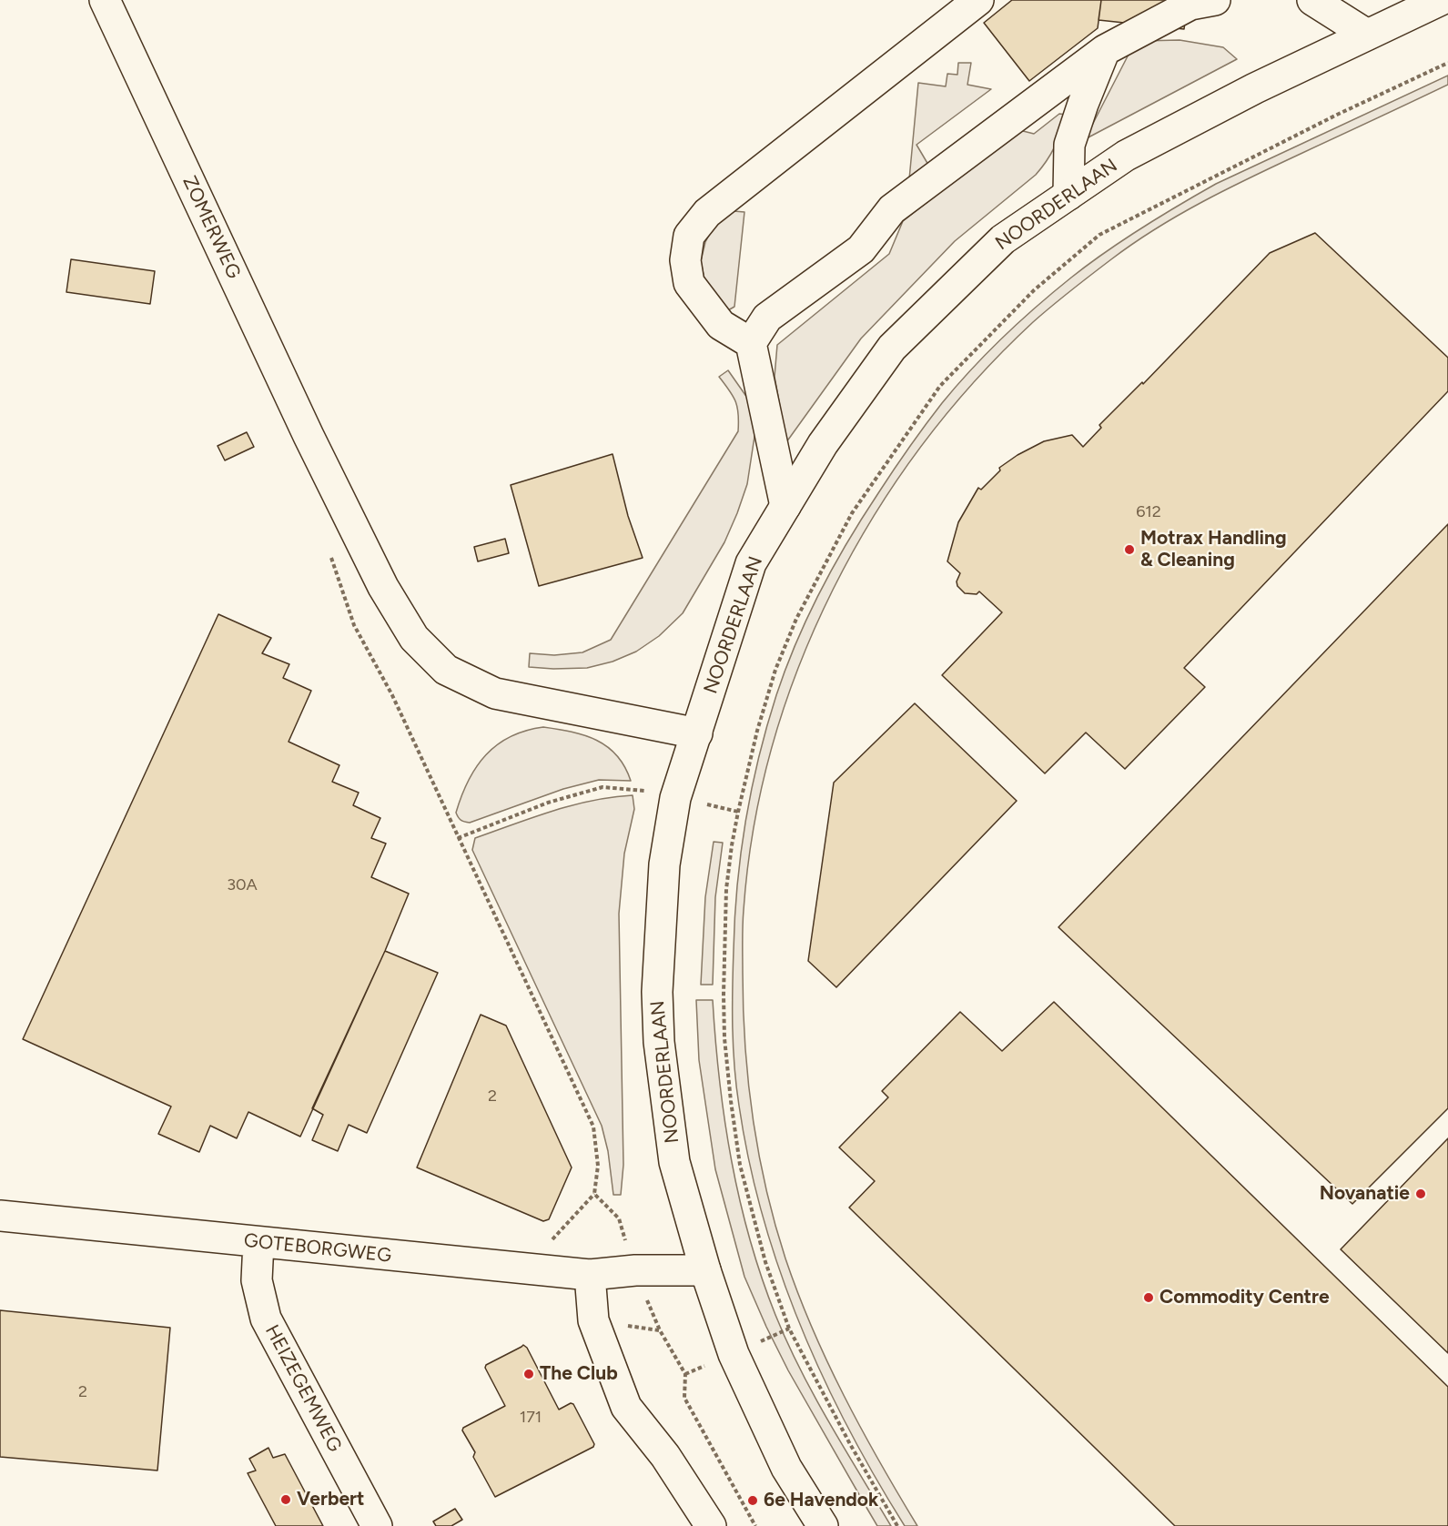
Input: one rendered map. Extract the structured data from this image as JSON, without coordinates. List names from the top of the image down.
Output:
{
  "streets": {
    "street": [
      "NOORDERLAAN",
      "ZOMERWEG",
      "GOTEBORGWEG",
      "HEIZEGEMWEG"
    ]
  },
  "crossings": [
    ["NOORDERLAAN", "ZOMERWEG"],
    ["NOORDERLAAN", "GOTEBORGWEG"],
    ["GOTEBORGWEG", "HEIZEGEMWEG"]
  ],
  "places": [
    "Motrax Handling & Cleaning",
    "Novanatie",
    "Commodity Centre",
    "The Club",
    "Verbert",
    "6e Havendok"
  ],
  "house_numbers": [
    "612",
    "30A",
    "2",
    "2",
    "171"
  ]
}
